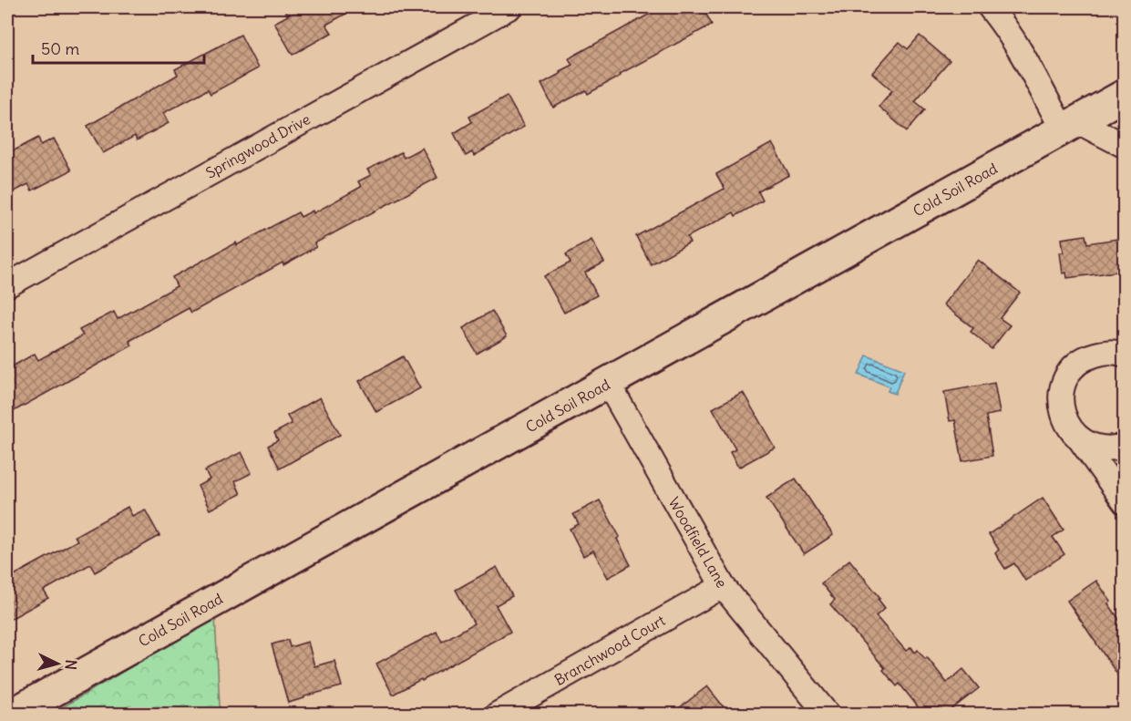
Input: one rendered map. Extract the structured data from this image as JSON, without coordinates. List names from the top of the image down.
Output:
{
  "streets": {
    "street": [
      "Springwood Drive",
      "Cold Soil Road",
      "Woodfield Lane",
      "Branchwood Court"
    ]
  },
  "crossings": [
    ["Cold Soil Road", "Woodfield Lane"],
    ["Woodfield Lane", "Branchwood Court"]
  ],
  "scale_bar": "50 m",
  "north": "right"
}
